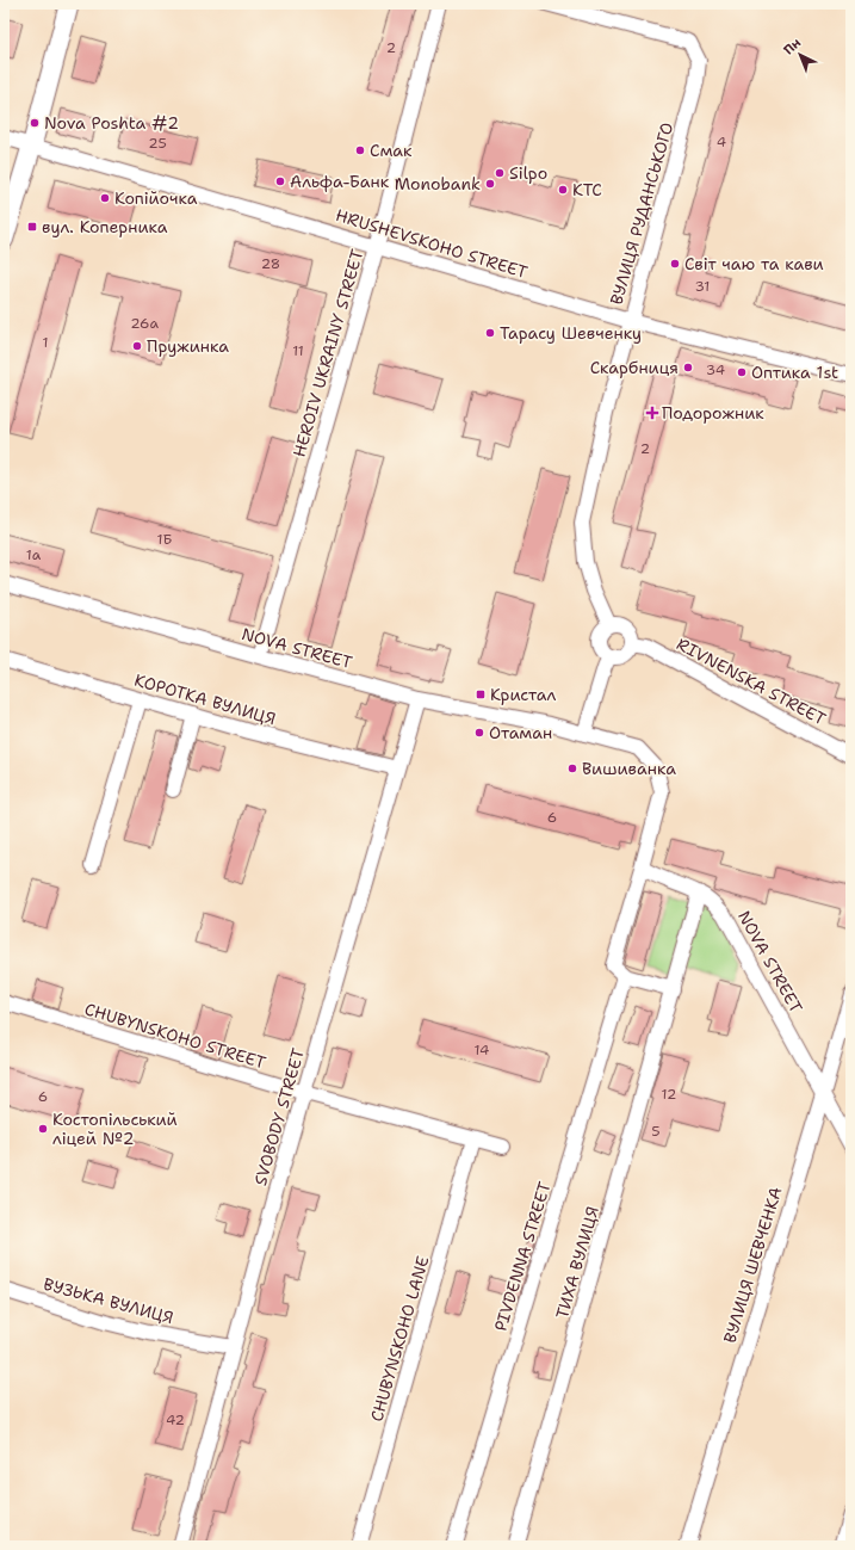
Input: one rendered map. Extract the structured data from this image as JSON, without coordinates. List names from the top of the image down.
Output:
{
  "streets": {
    "street": [
      "ВУЛИЦЯ РУДАНСЬКОГО",
      "HRUSHEVSKOHO STREET",
      "HEROIV UKRAINY STREET",
      "NOVA STREET",
      "RIVNENSKA STREET",
      "КОРОТКА ВУЛИЦЯ",
      "CHUBYNSKOHO STREET",
      "SVOBODY STREET",
      "PIVDENNA STREET",
      "ТИХА ВУЛИЦЯ",
      "ВУЛИЦЯ ШЕВЧЕНКА",
      "ВУЗЬКА ВУЛИЦЯ",
      "CHUBYNSKOHO LANE"
    ]
  },
  "crossings": [
    ["ВУЛИЦЯ РУДАНСЬКОГО", "HRUSHEVSKOHO STREET"],
    ["ВУЛИЦЯ РУДАНСЬКОГО", "RIVNENSKA STREET"],
    ["HRUSHEVSKOHO STREET", "HEROIV UKRAINY STREET"],
    ["HEROIV UKRAINY STREET", "NOVA STREET"],
    ["NOVA STREET", "SVOBODY STREET"],
    ["NOVA STREET", "ТИХА ВУЛИЦЯ"],
    ["NOVA STREET", "ВУЛИЦЯ ШЕВЧЕНКА"],
    ["КОРОТКА ВУЛИЦЯ", "SVOBODY STREET"],
    ["CHUBYNSKOHO STREET", "SVOBODY STREET"],
    ["CHUBYNSKOHO STREET", "CHUBYNSKOHO LANE"],
    ["SVOBODY STREET", "ВУЗЬКА ВУЛИЦЯ"]
  ],
  "places": {
    "other": [
      "Nova Poshta #2",
      "Смак",
      "Silpo",
      "Альфа-Банк",
      "Monobank",
      "КТС",
      "Копійочка",
      "Світ чаю та кави",
      "Тарасу Шевченку",
      "Пружинка",
      "Скарбниця",
      "Оптика 1st",
      "Отаман",
      "Вишиванка",
      "Костопільський ліцей №2"
    ],
    "transit": ["вул. Коперника", "Кристал"],
    "health": ["Подорожник"]
  },
  "house_numbers": [
    "2",
    "4",
    "25",
    "28",
    "31",
    "26а",
    "1",
    "11",
    "34",
    "2",
    "1Б",
    "1а",
    "6",
    "14",
    "12",
    "6",
    "5",
    "42"
  ],
  "north": "top left"
}
